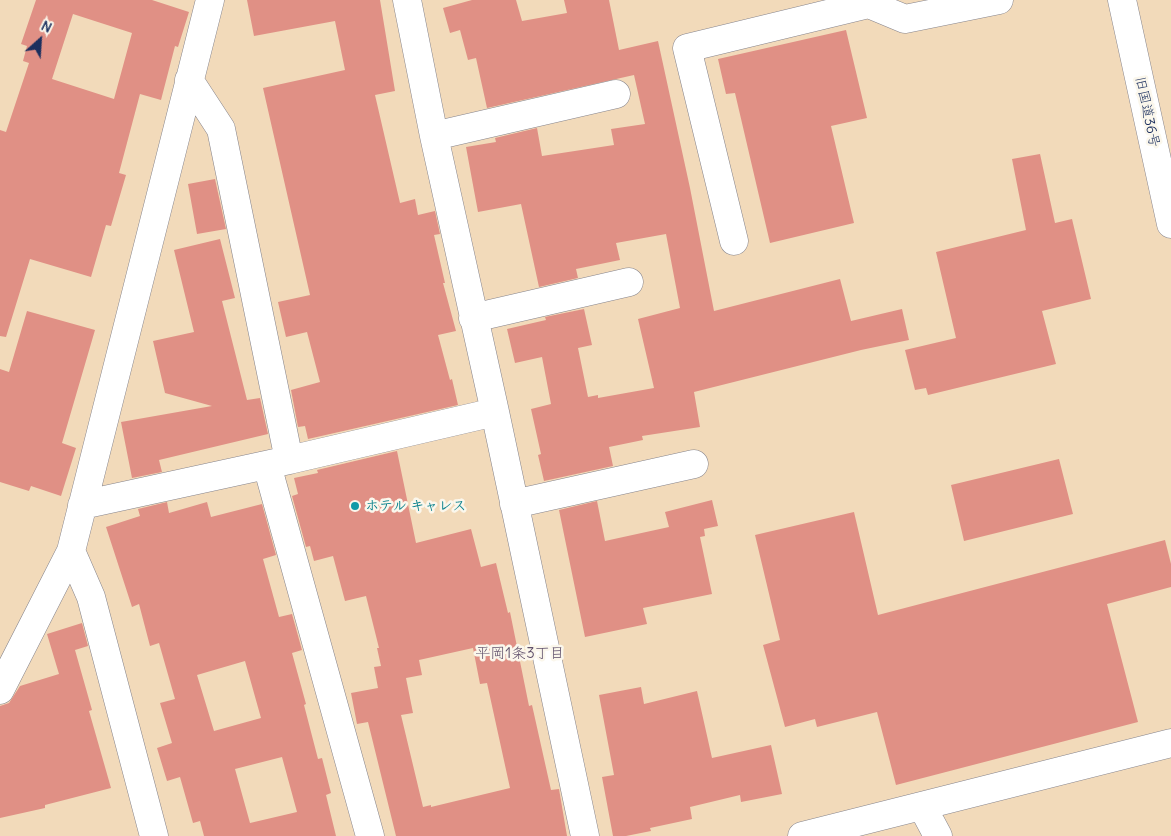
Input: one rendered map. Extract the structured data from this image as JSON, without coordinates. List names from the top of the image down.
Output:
{
  "streets": {
    "street": ["旧国道36号"]
  },
  "districts": ["平岡1条3丁目"],
  "places": ["ホテル キャレス"],
  "north": "top right"
}
